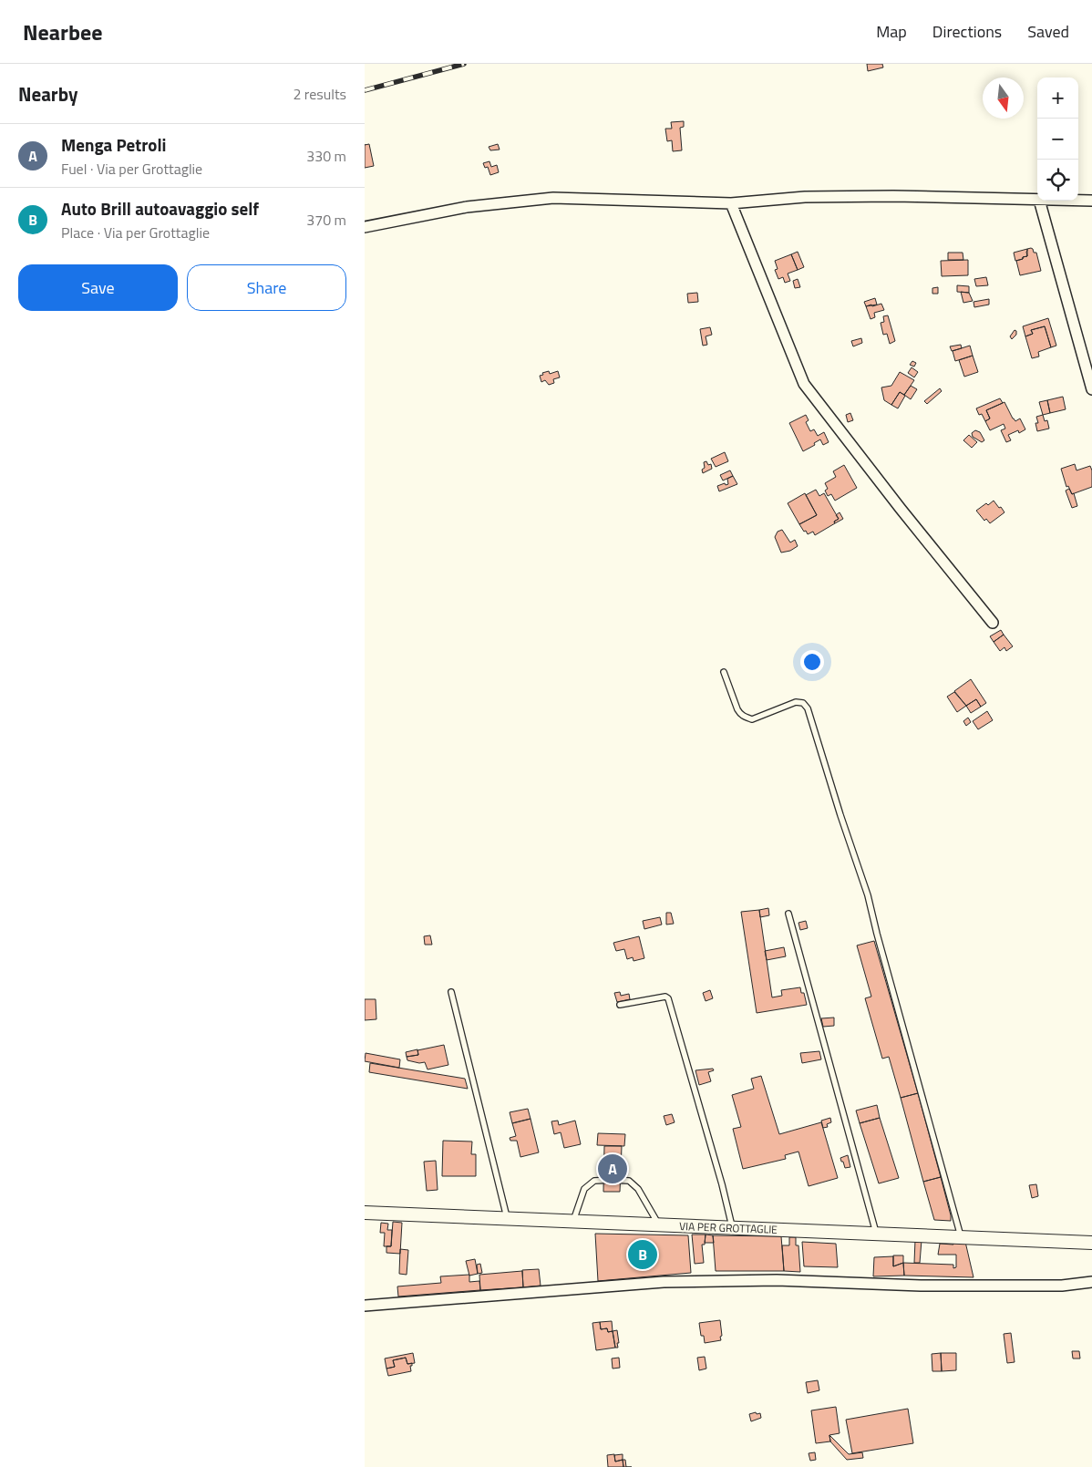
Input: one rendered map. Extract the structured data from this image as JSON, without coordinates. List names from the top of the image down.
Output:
{
  "streets": {
    "street": ["VIA PER GROTTAGLIE"]
  },
  "north": "bottom",
  "page": {
    "header": "Nearbee",
    "nav": ["Map", "Directions", "Saved"],
    "heading": ["Nearby", "2 results"],
    "map_buttons": ["+", "−"],
    "list": [
      {
        "mark": "A",
        "name": "Menga Petroli",
        "note": "Fuel · Via per Grottaglie",
        "value": "330 m"
      },
      {
        "mark": "B",
        "name": "Auto Brill autoavaggio self",
        "note": "Place · Via per Grottaglie",
        "value": "370 m"
      }
    ],
    "buttons": ["Save", "Share"],
    "pins": ["A", "B"]
  }
}
